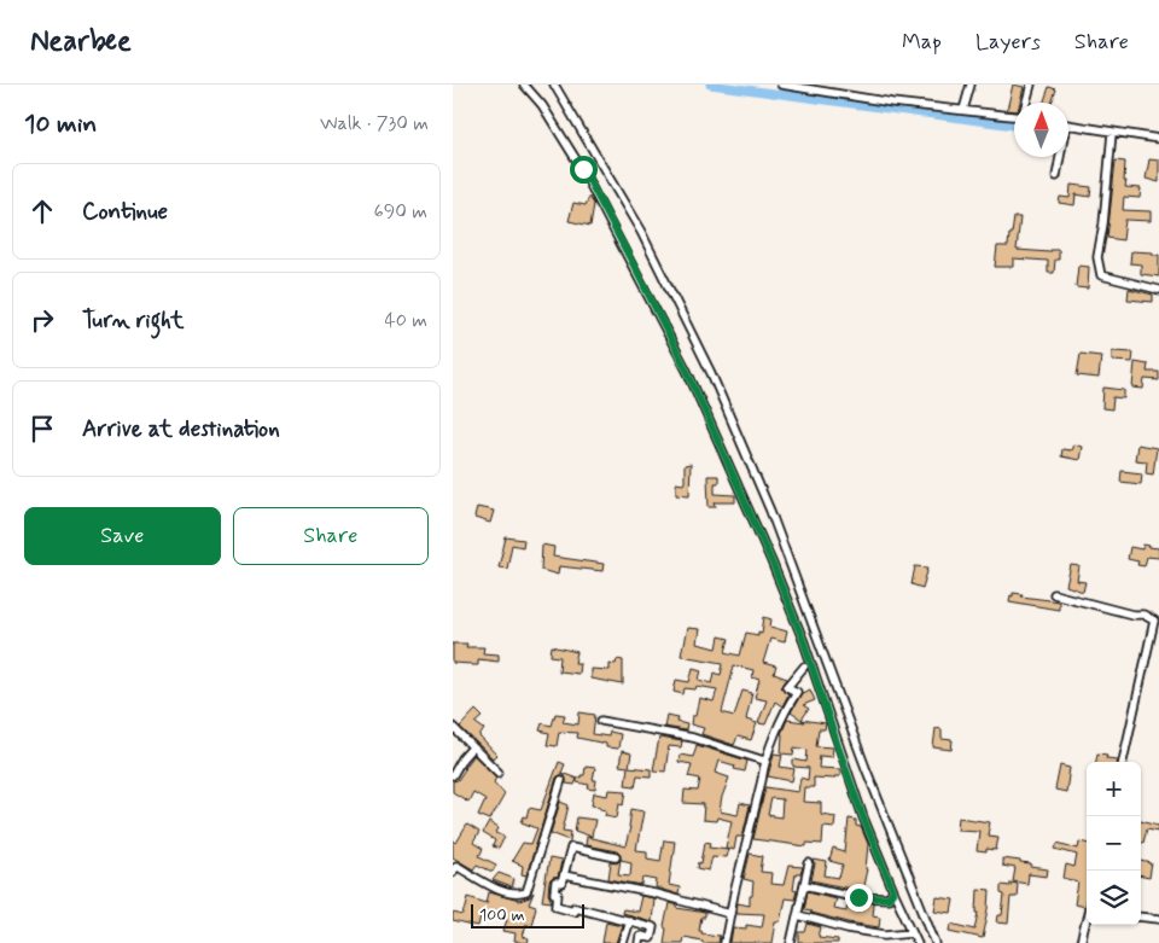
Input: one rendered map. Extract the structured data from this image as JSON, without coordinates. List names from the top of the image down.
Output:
{
  "scale_bar": "100 m",
  "north": "top",
  "page": {
    "header": "Nearbee",
    "nav": ["Map", "Layers", "Share"],
    "heading": ["10 min", "Walk · 730 m"],
    "list": [
      ["Continue", "690 m"],
      ["Turn right", "40 m"],
      "Arrive at destination"
    ],
    "buttons": ["Save", "Share"],
    "map_buttons": ["+", "−"],
    "scale": "100 m"
  }
}
